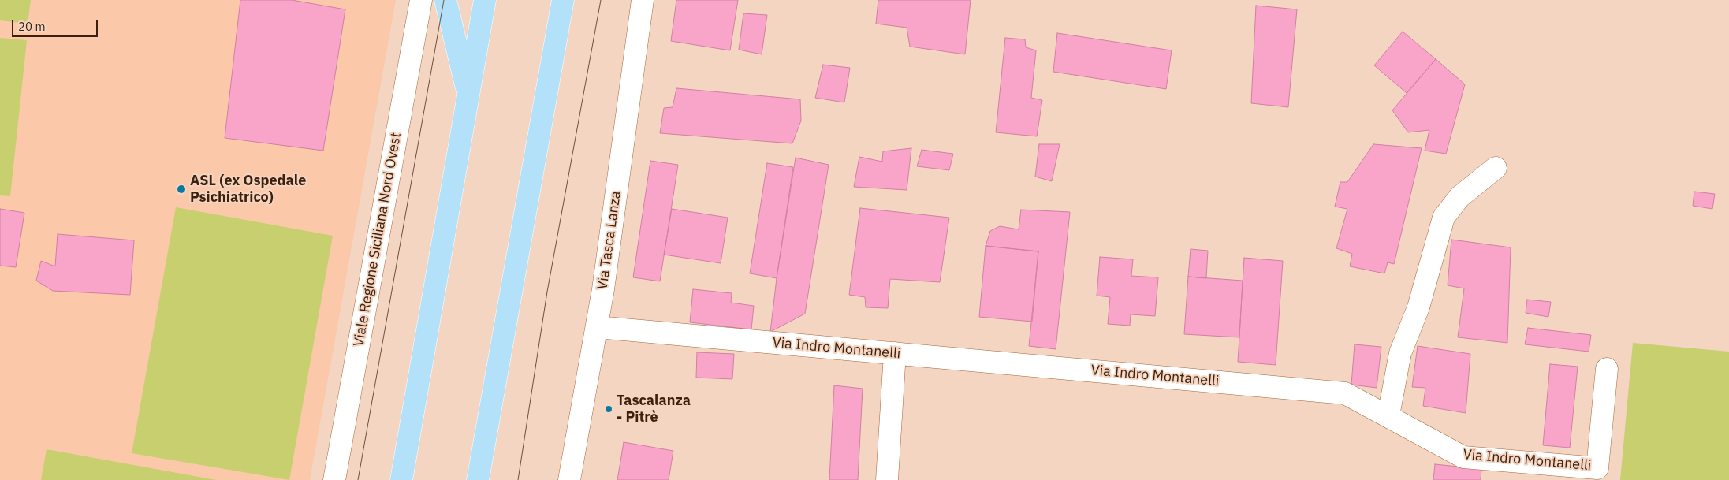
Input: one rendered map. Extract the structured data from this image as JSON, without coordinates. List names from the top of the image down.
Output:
{
  "streets": {
    "street": ["Viale Regione Siciliana Nord Ovest", "Via Tasca Lanza", "Via Indro Montanelli"]
  },
  "crossings": [
    ["Via Tasca Lanza", "Via Indro Montanelli"]
  ],
  "places": ["ASL (ex Ospedale Psichiatrico)", "Tascalanza - Pitrè"],
  "scale_bar": "20 m"
}
